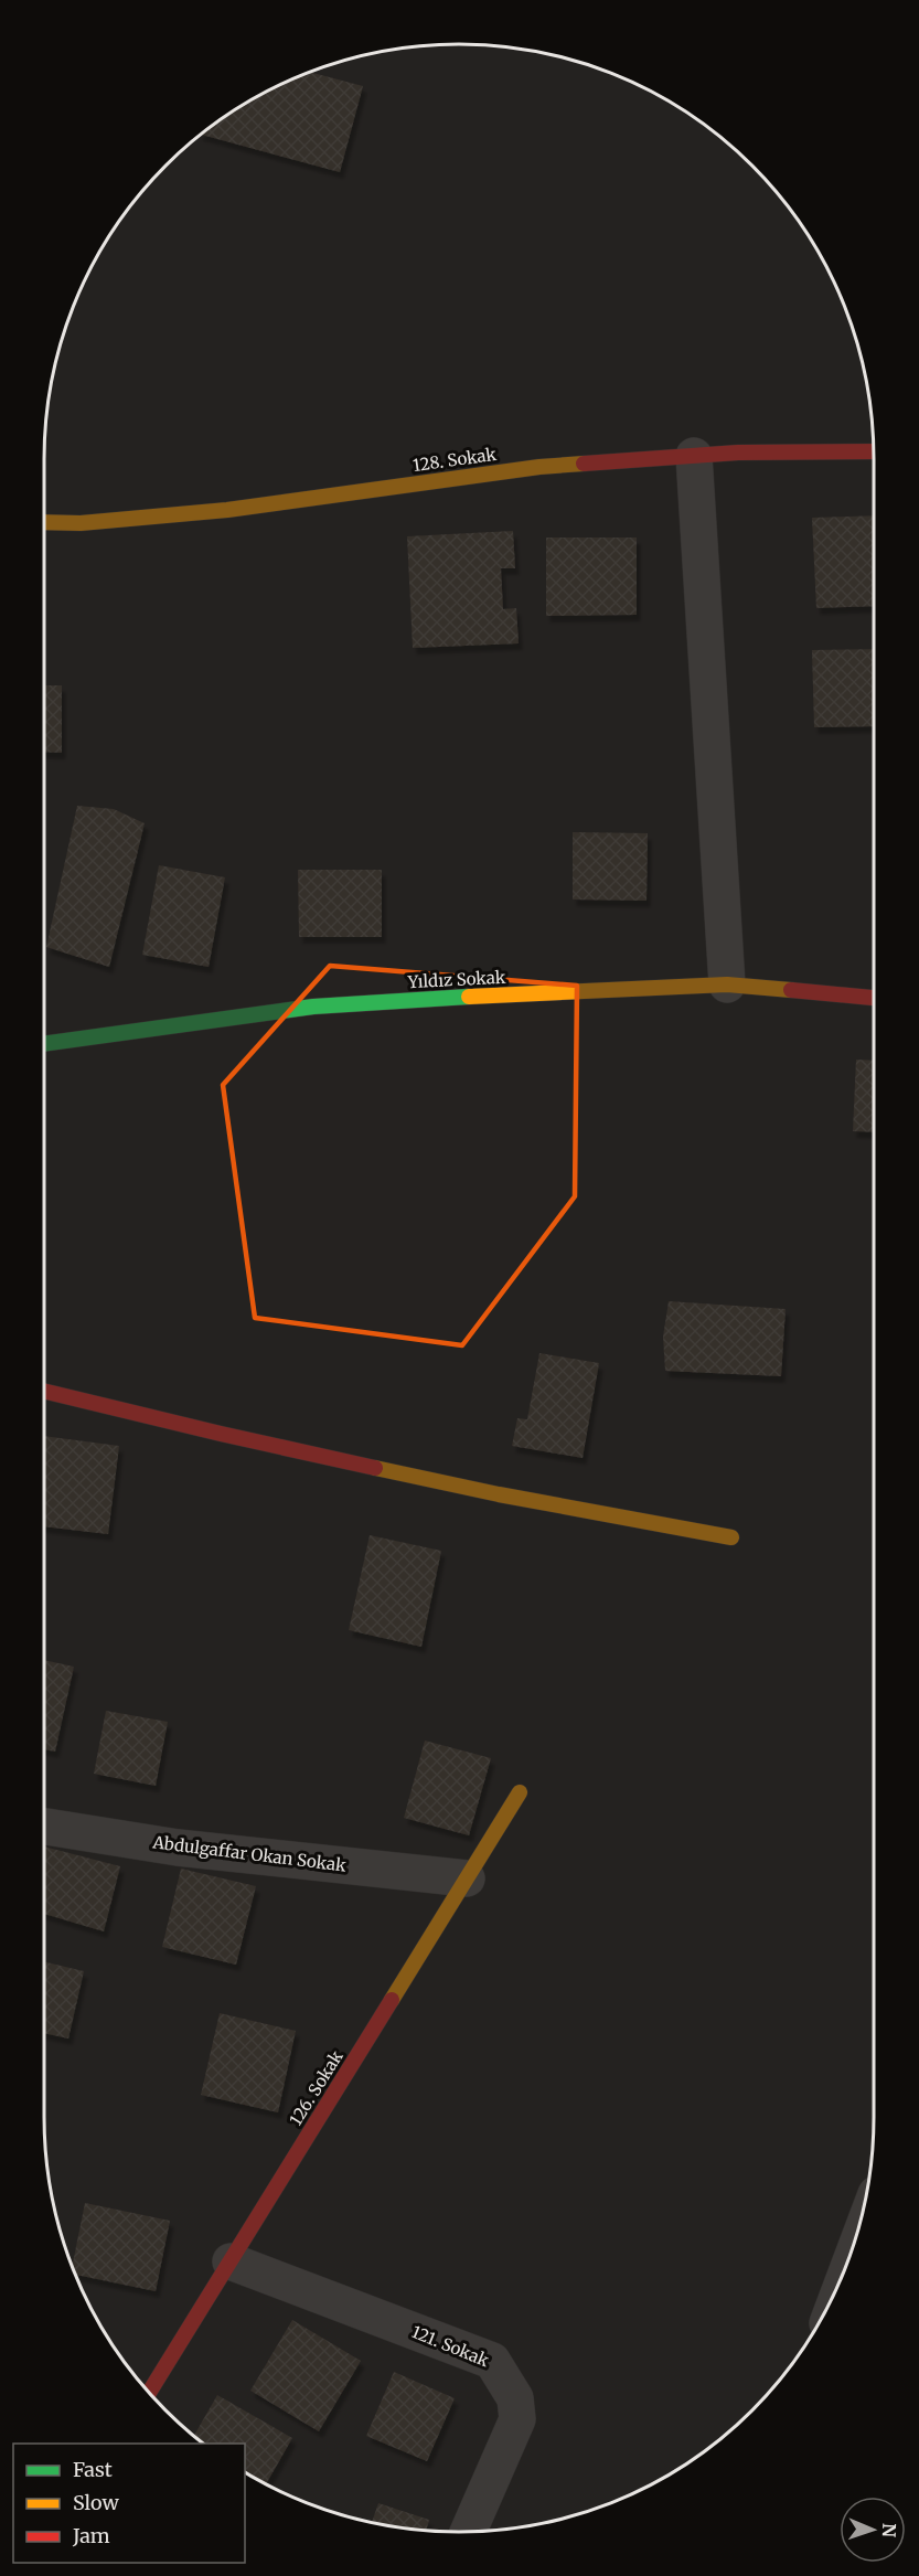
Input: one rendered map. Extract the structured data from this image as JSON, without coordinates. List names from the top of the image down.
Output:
{
  "streets": {
    "street": [
      "128. Sokak",
      "Yıldız Sokak",
      "Abdulgaffar Okan Sokak",
      "126. Sokak",
      "121. Sokak"
    ]
  },
  "crossings": [
    ["Abdulgaffar Okan Sokak", "126. Sokak"],
    ["126. Sokak", "121. Sokak"]
  ],
  "legend": ["Fast", "Slow", "Jam"],
  "north": "right"
}
